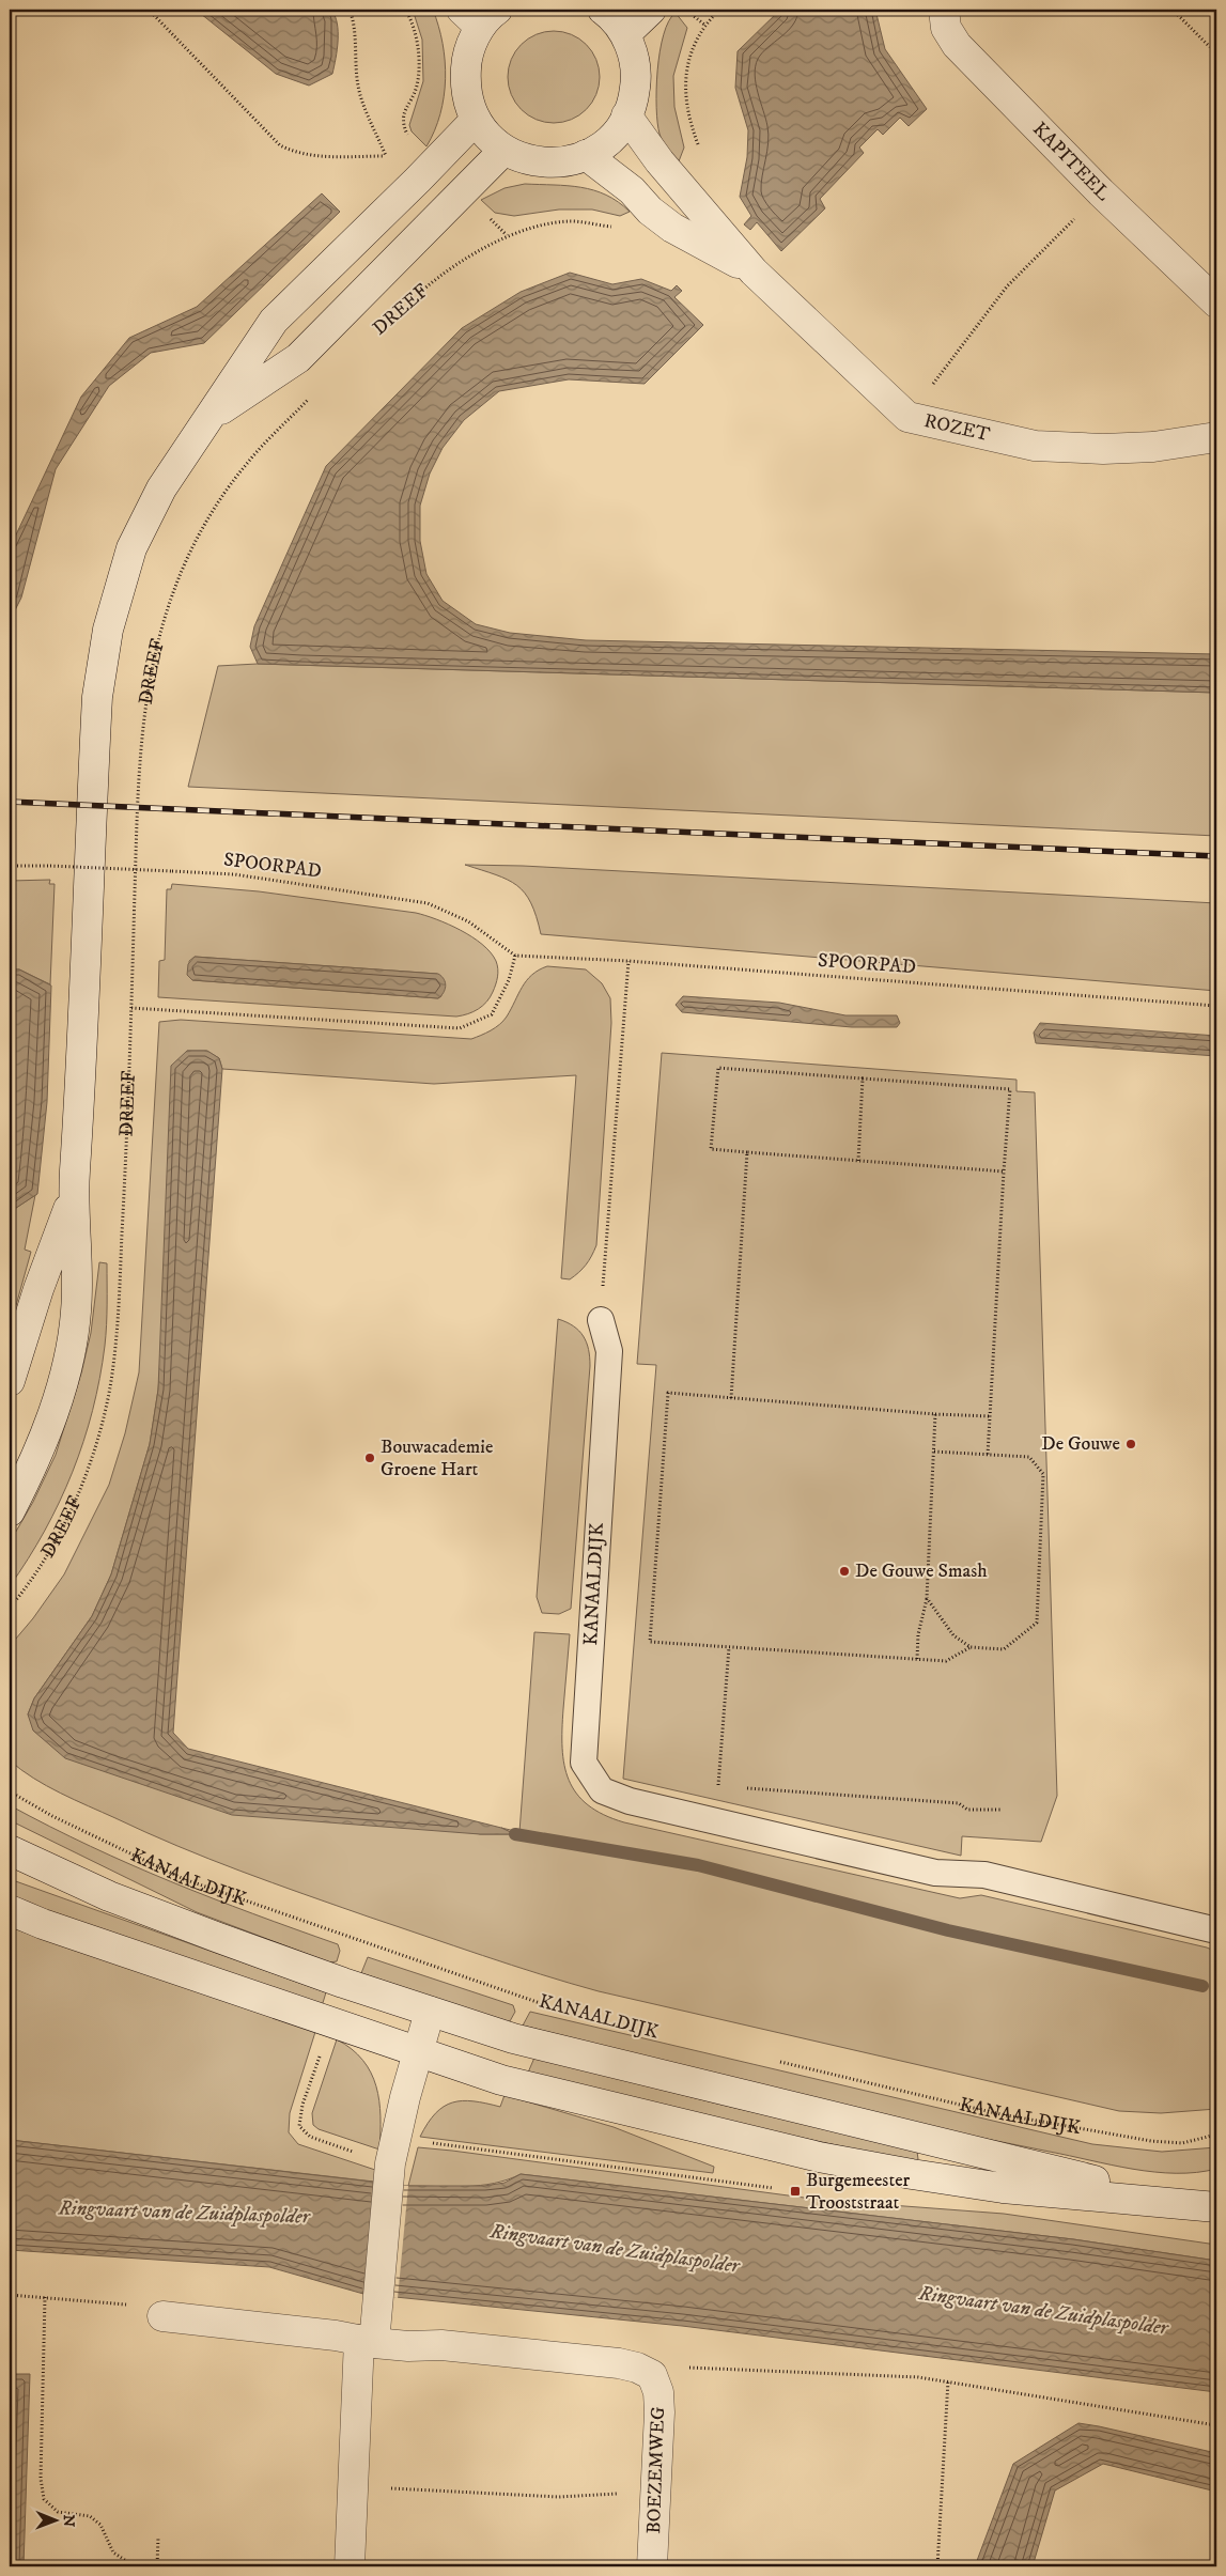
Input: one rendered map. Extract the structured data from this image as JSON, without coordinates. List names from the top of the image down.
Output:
{
  "streets": {
    "main road": [
      "KAPITEEL",
      "DREEF",
      "ROZET",
      "BOEZEMWEG"
    ],
    "lane": ["KANAALDIJK"],
    "path": ["SPOORPAD"]
  },
  "crossings": [
    ["DREEF", "ROZET"]
  ],
  "water": ["Ringvaart van de Zuidplaspolder"],
  "places": {
    "other": ["De Gouwe", "Bouwacademie Groene Hart", "De Gouwe Smash"],
    "transit": ["Burgemeester Trooststraat"]
  },
  "north": "right"
}
